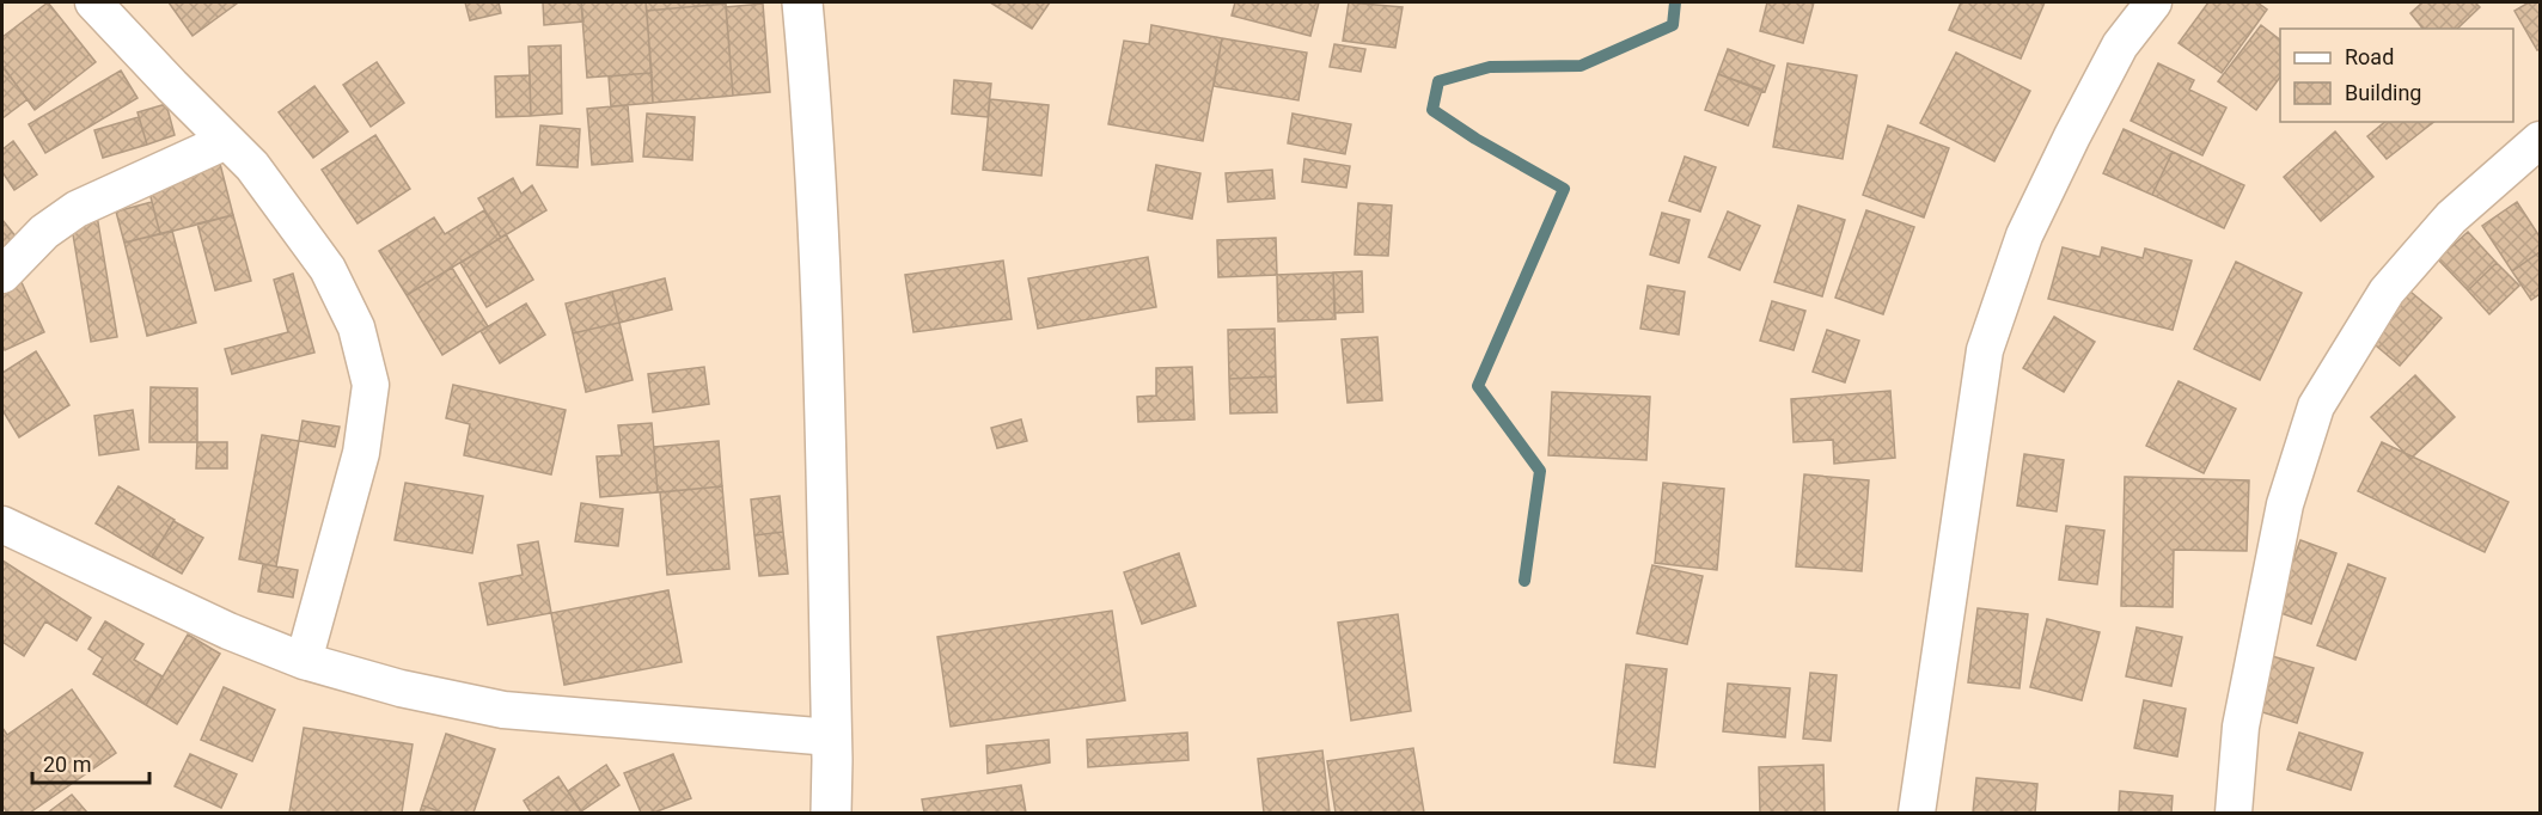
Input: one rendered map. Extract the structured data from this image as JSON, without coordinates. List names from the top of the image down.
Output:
{
  "legend": ["Road", "Building"],
  "scale_bar": "20 m"
}
